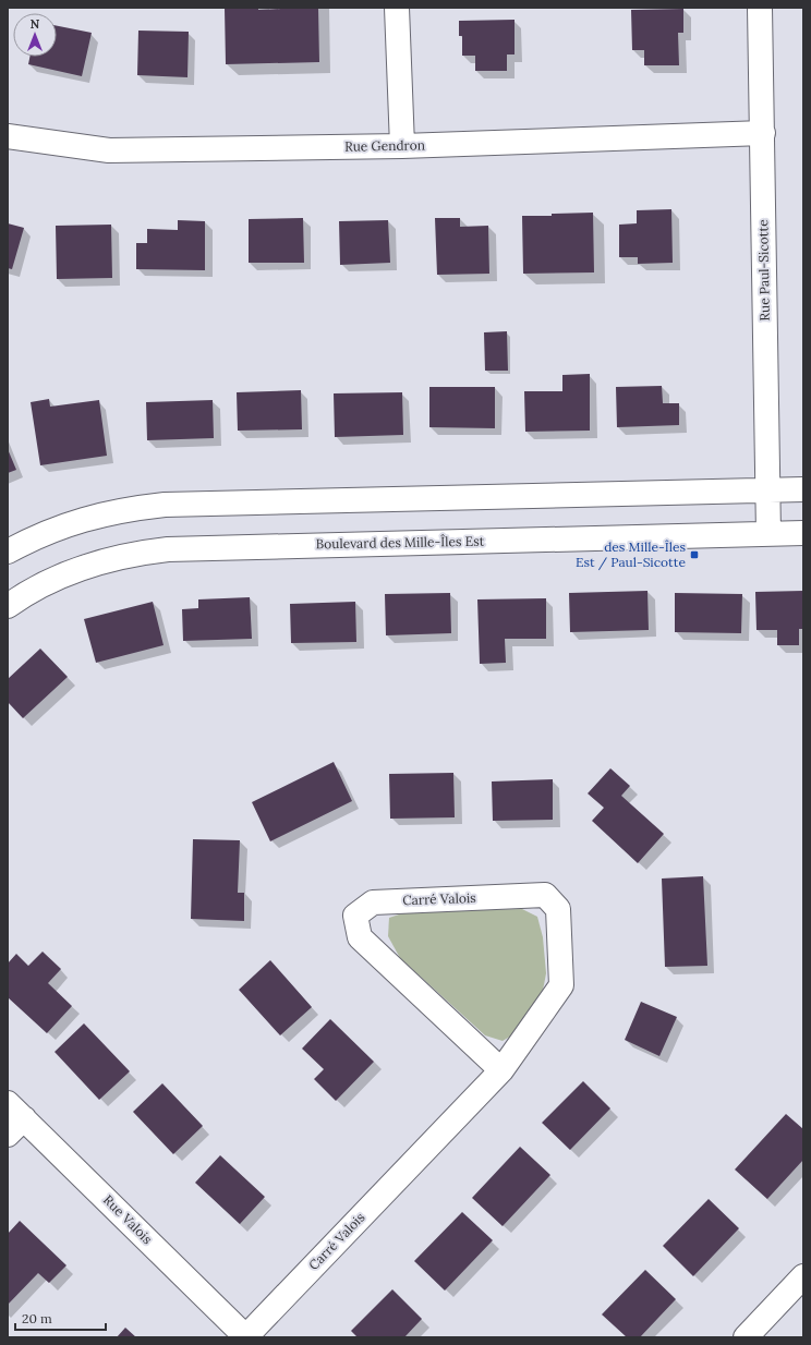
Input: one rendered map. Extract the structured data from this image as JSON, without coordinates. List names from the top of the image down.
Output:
{
  "streets": {
    "street": [
      "Rue Gendron",
      "Rue Paul-Sicotte",
      "Boulevard des Mille-Îles Est",
      "Carré Valois",
      "Rue Valois"
    ]
  },
  "crossings": [
    ["Rue Gendron", "Rue Paul-Sicotte"],
    ["Rue Paul-Sicotte", "Boulevard des Mille-Îles Est"],
    ["Carré Valois", "Rue Valois"]
  ],
  "places": {
    "transit": ["des Mille-Îles Est / Paul-Sicotte"]
  },
  "scale_bar": "20 m",
  "north": "top"
}
